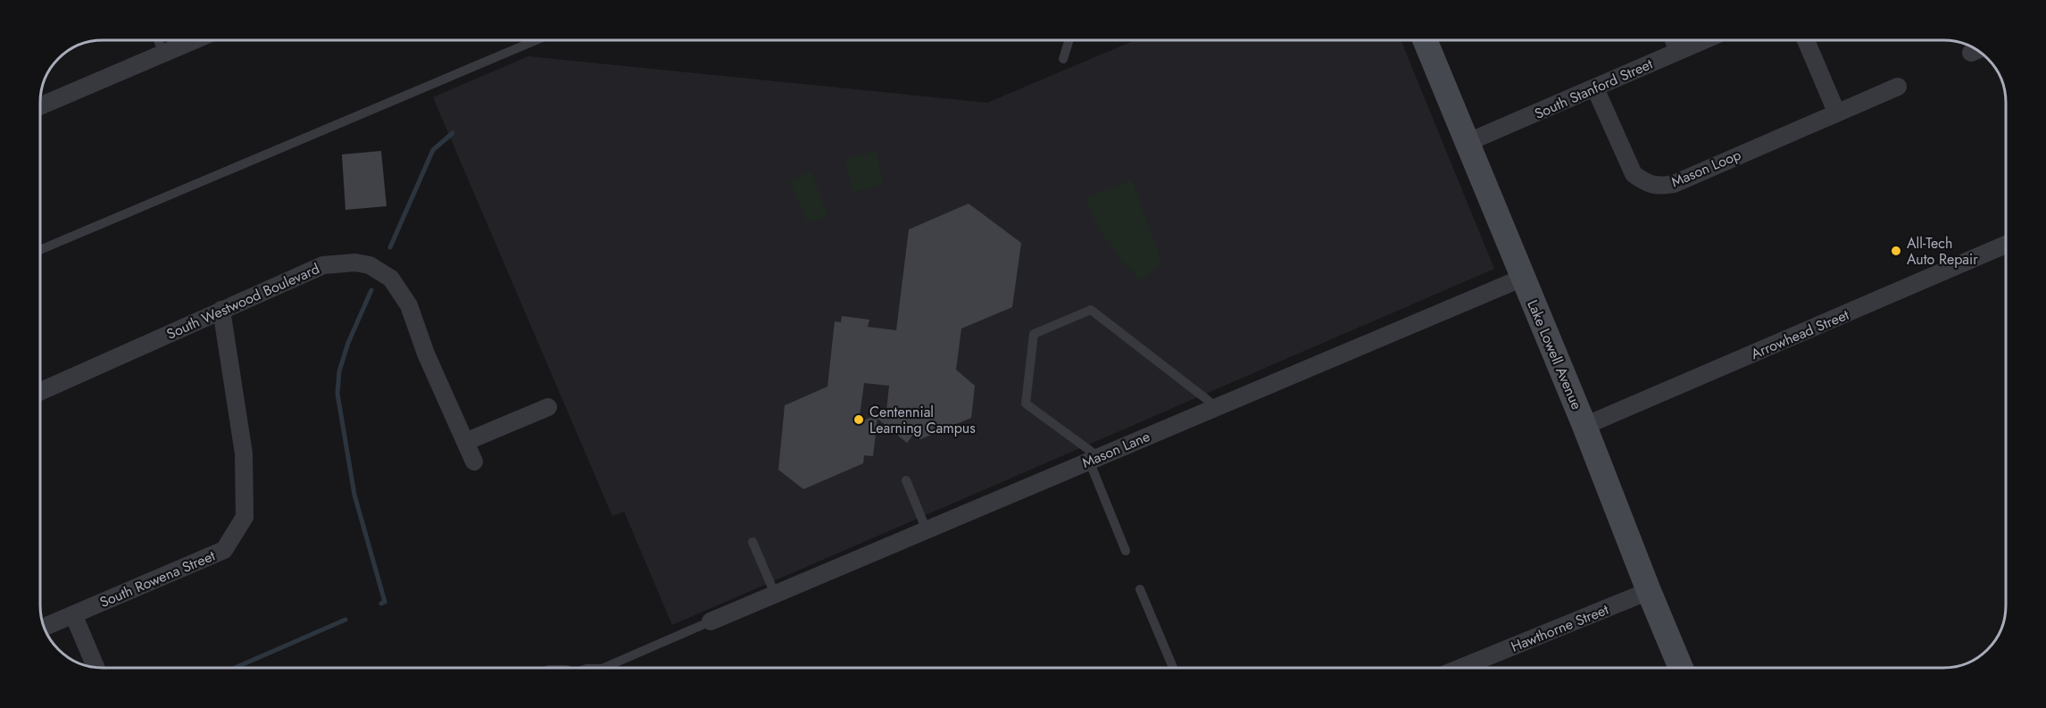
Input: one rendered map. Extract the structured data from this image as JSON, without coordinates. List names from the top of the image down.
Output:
{
  "streets": {
    "main road": ["Lake Lowell Avenue"],
    "street": [
      "South Stanford Street",
      "Mason Loop",
      "South Westwood Boulevard",
      "Arrowhead Street",
      "Mason Lane",
      "South Rowena Street",
      "Hawthorne Street"
    ]
  },
  "crossings": [
    ["South Stanford Street", "Mason Loop"],
    ["South Stanford Street", "Lake Lowell Avenue"],
    ["South Westwood Boulevard", "South Rowena Street"],
    ["Arrowhead Street", "Lake Lowell Avenue"],
    ["Lake Lowell Avenue", "Mason Lane"],
    ["Lake Lowell Avenue", "Hawthorne Street"]
  ],
  "places": ["All-Tech Auto Repair", "Centennial Learning Campus"]
}
